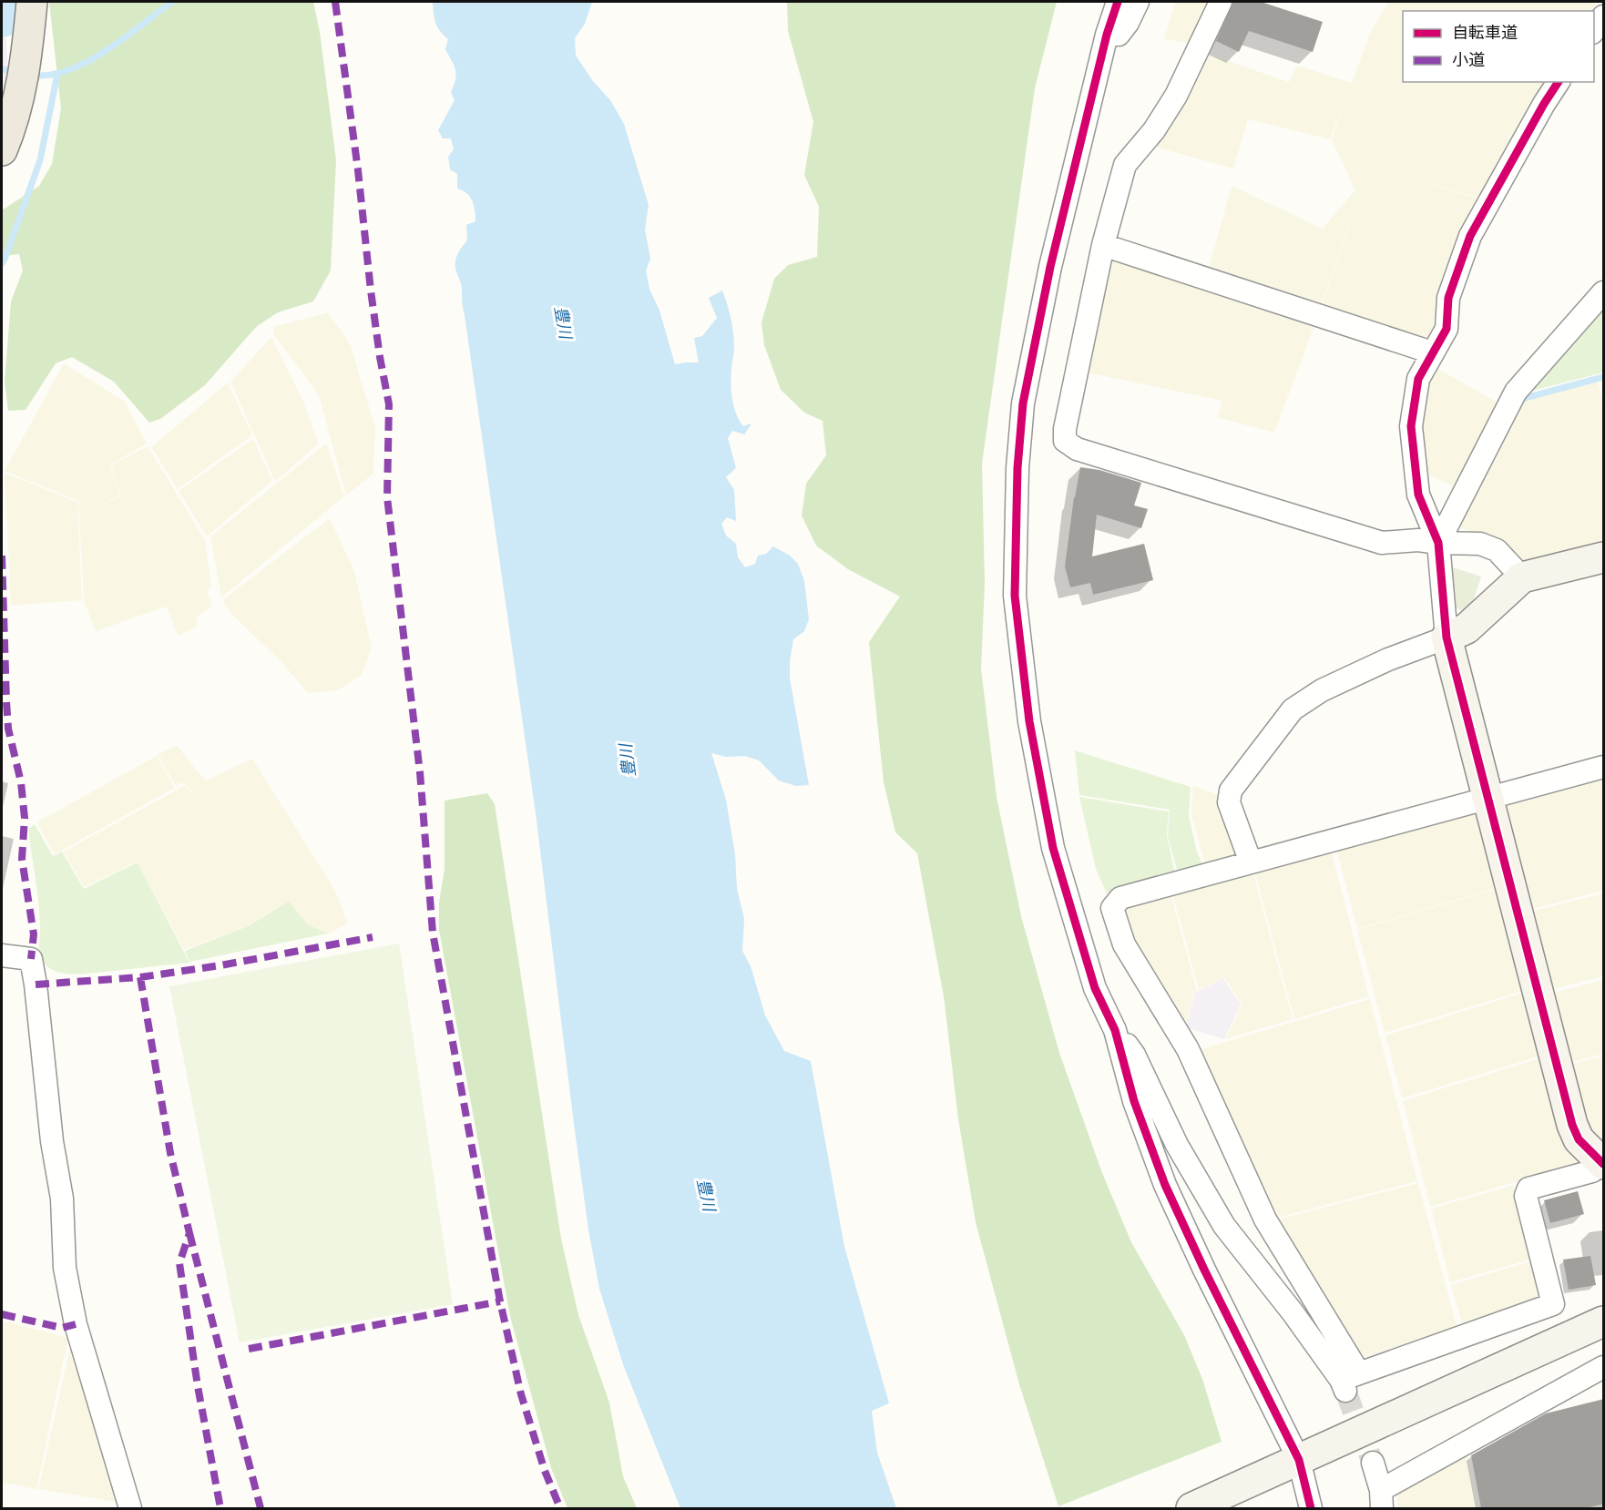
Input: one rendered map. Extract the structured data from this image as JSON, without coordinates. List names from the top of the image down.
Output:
{
  "water": ["豊川"],
  "legend": ["自転車道", "小道"]
}
